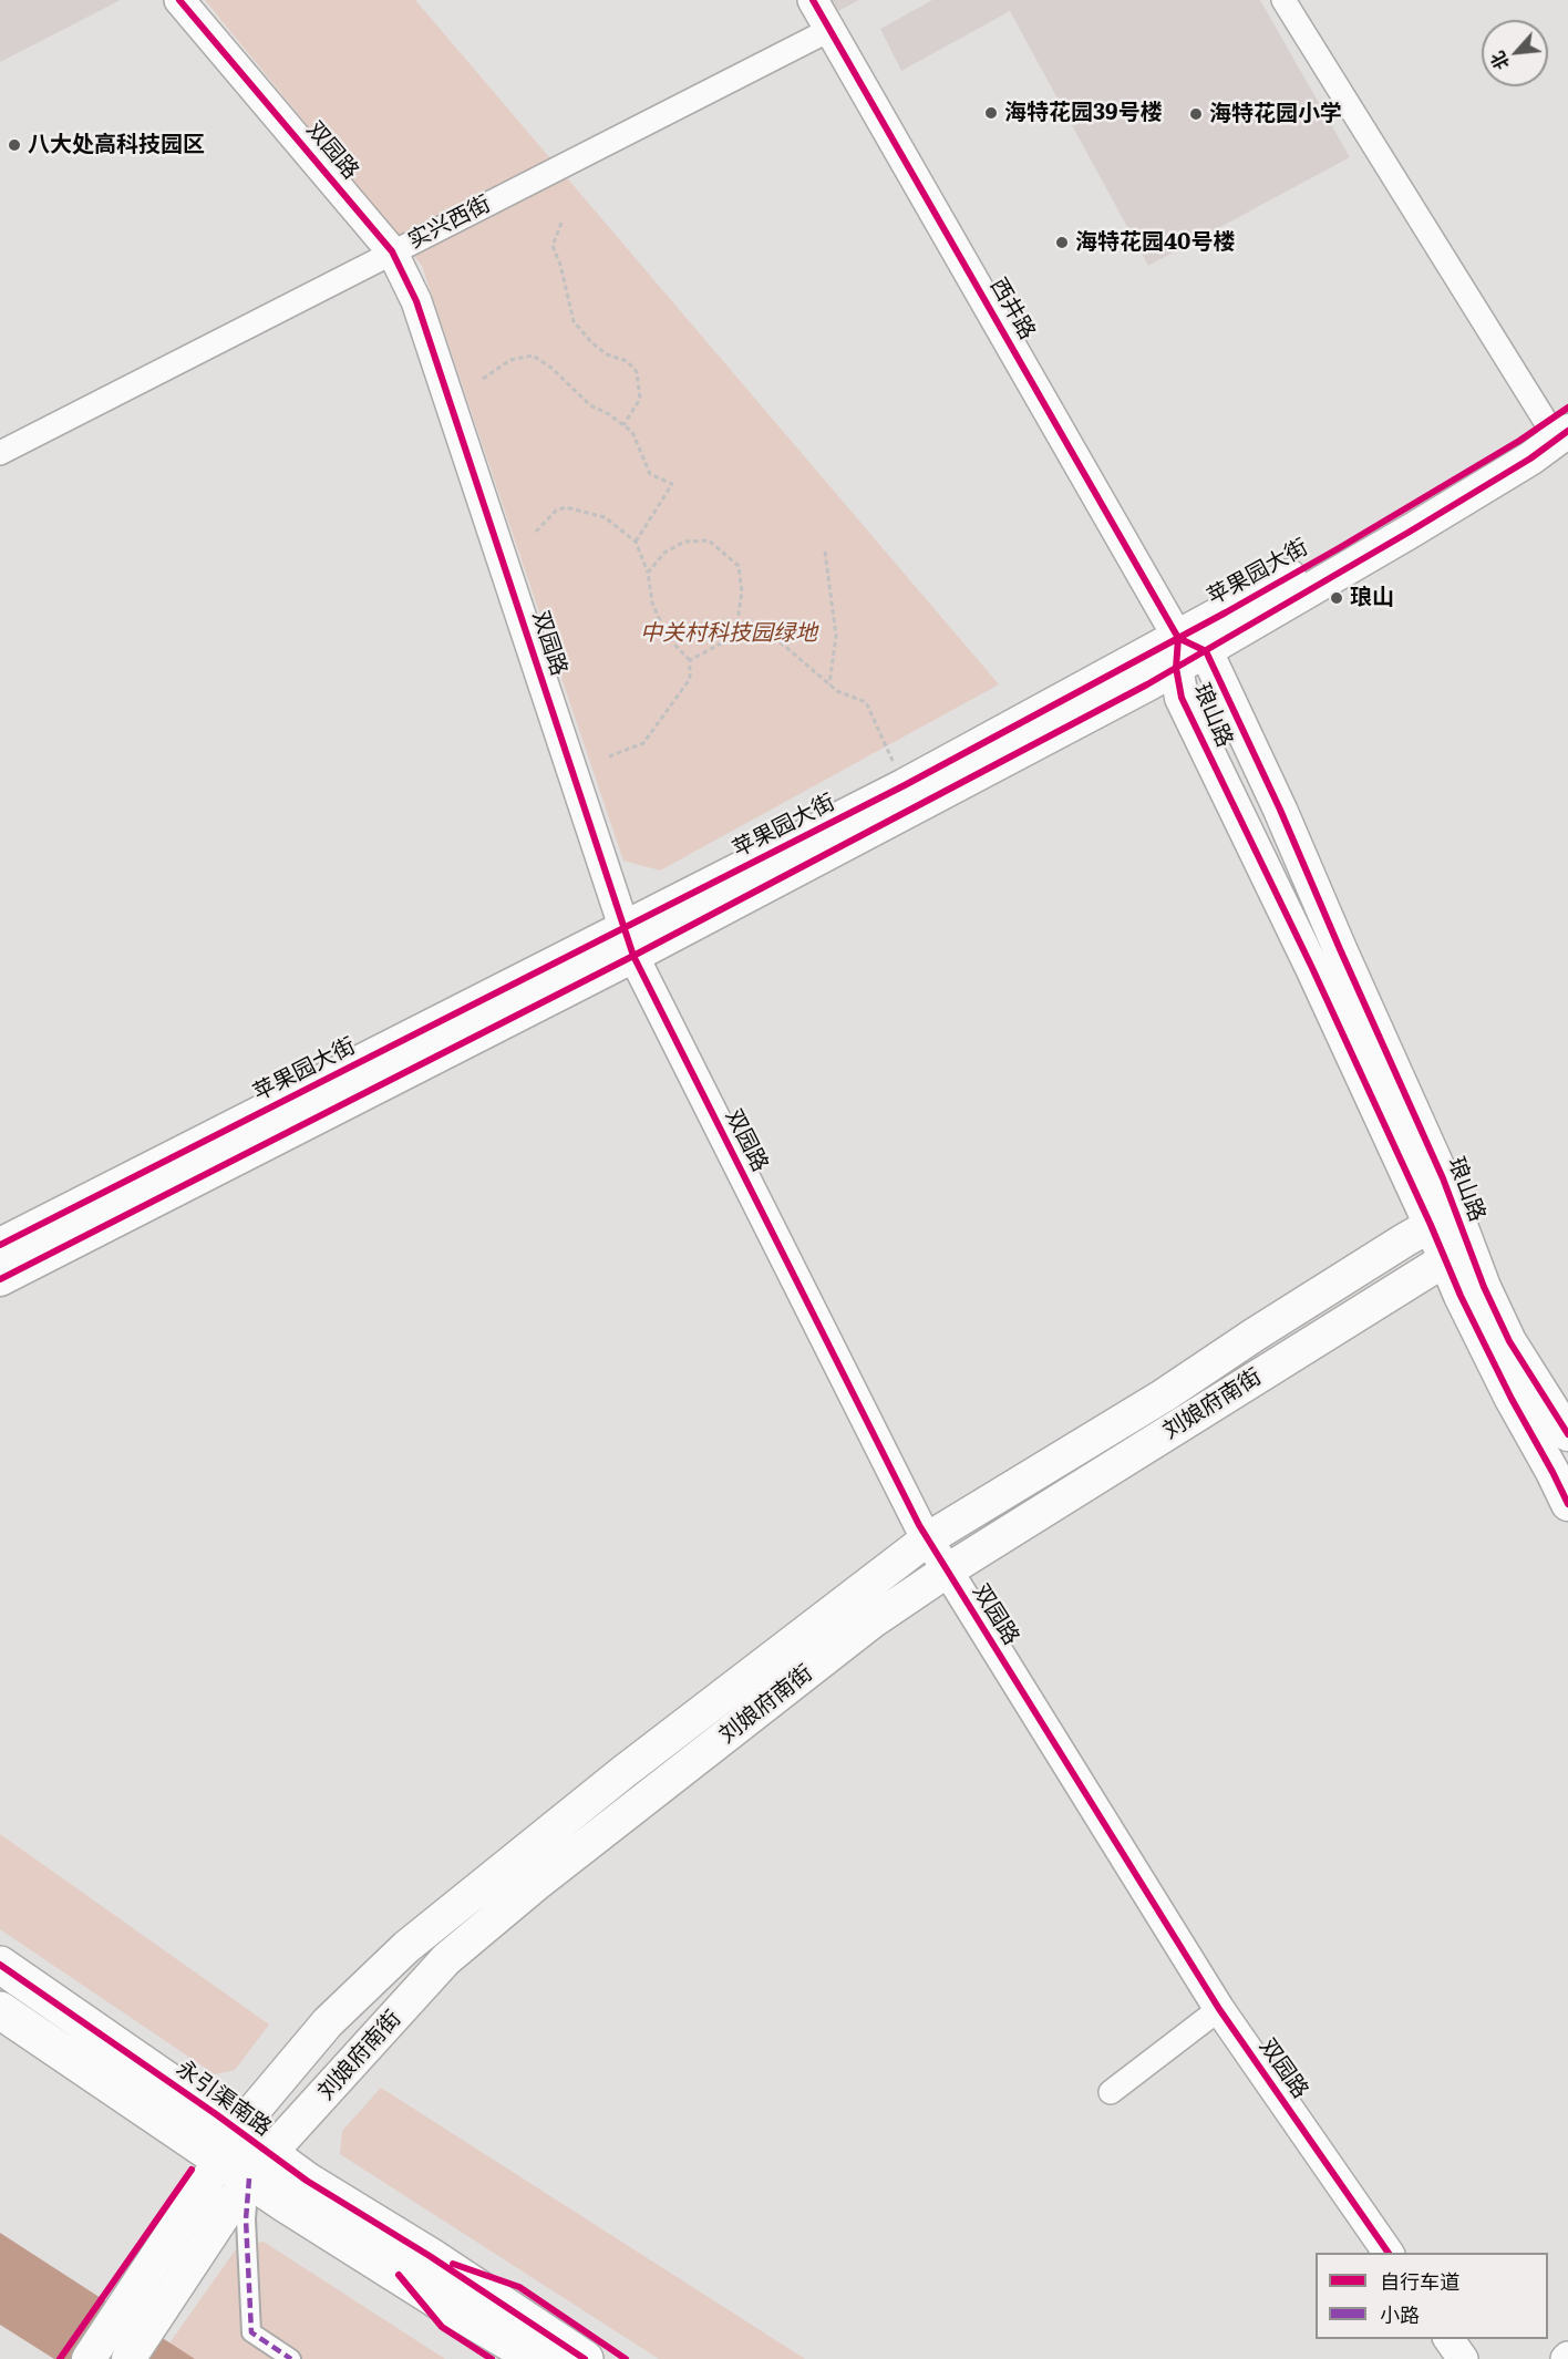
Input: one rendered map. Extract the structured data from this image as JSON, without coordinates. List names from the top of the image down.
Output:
{
  "streets": {
    "main road": [
      "苹果园大街",
      "琅山路",
      "刘娘府南街",
      "永引渠南路"
    ],
    "street": ["双园路", "实兴西街", "西井路"]
  },
  "crossings": [
    ["双园路", "实兴西街"],
    ["双园路", "苹果园大街"],
    ["双园路", "刘娘府南街"],
    ["实兴西街", "西井路"],
    ["西井路", "苹果园大街"],
    ["西井路", "琅山路"],
    ["苹果园大街", "琅山路"],
    ["琅山路", "刘娘府南街"],
    ["刘娘府南街", "永引渠南路"]
  ],
  "parks": ["中关村科技园绿地"],
  "places": [
    "海特花园39号楼",
    "海特花园小学",
    "八大处高科技园区",
    "海特花园40号楼",
    "琅山"
  ],
  "legend": ["自行车道", "小路"],
  "north": "bottom left"
}
